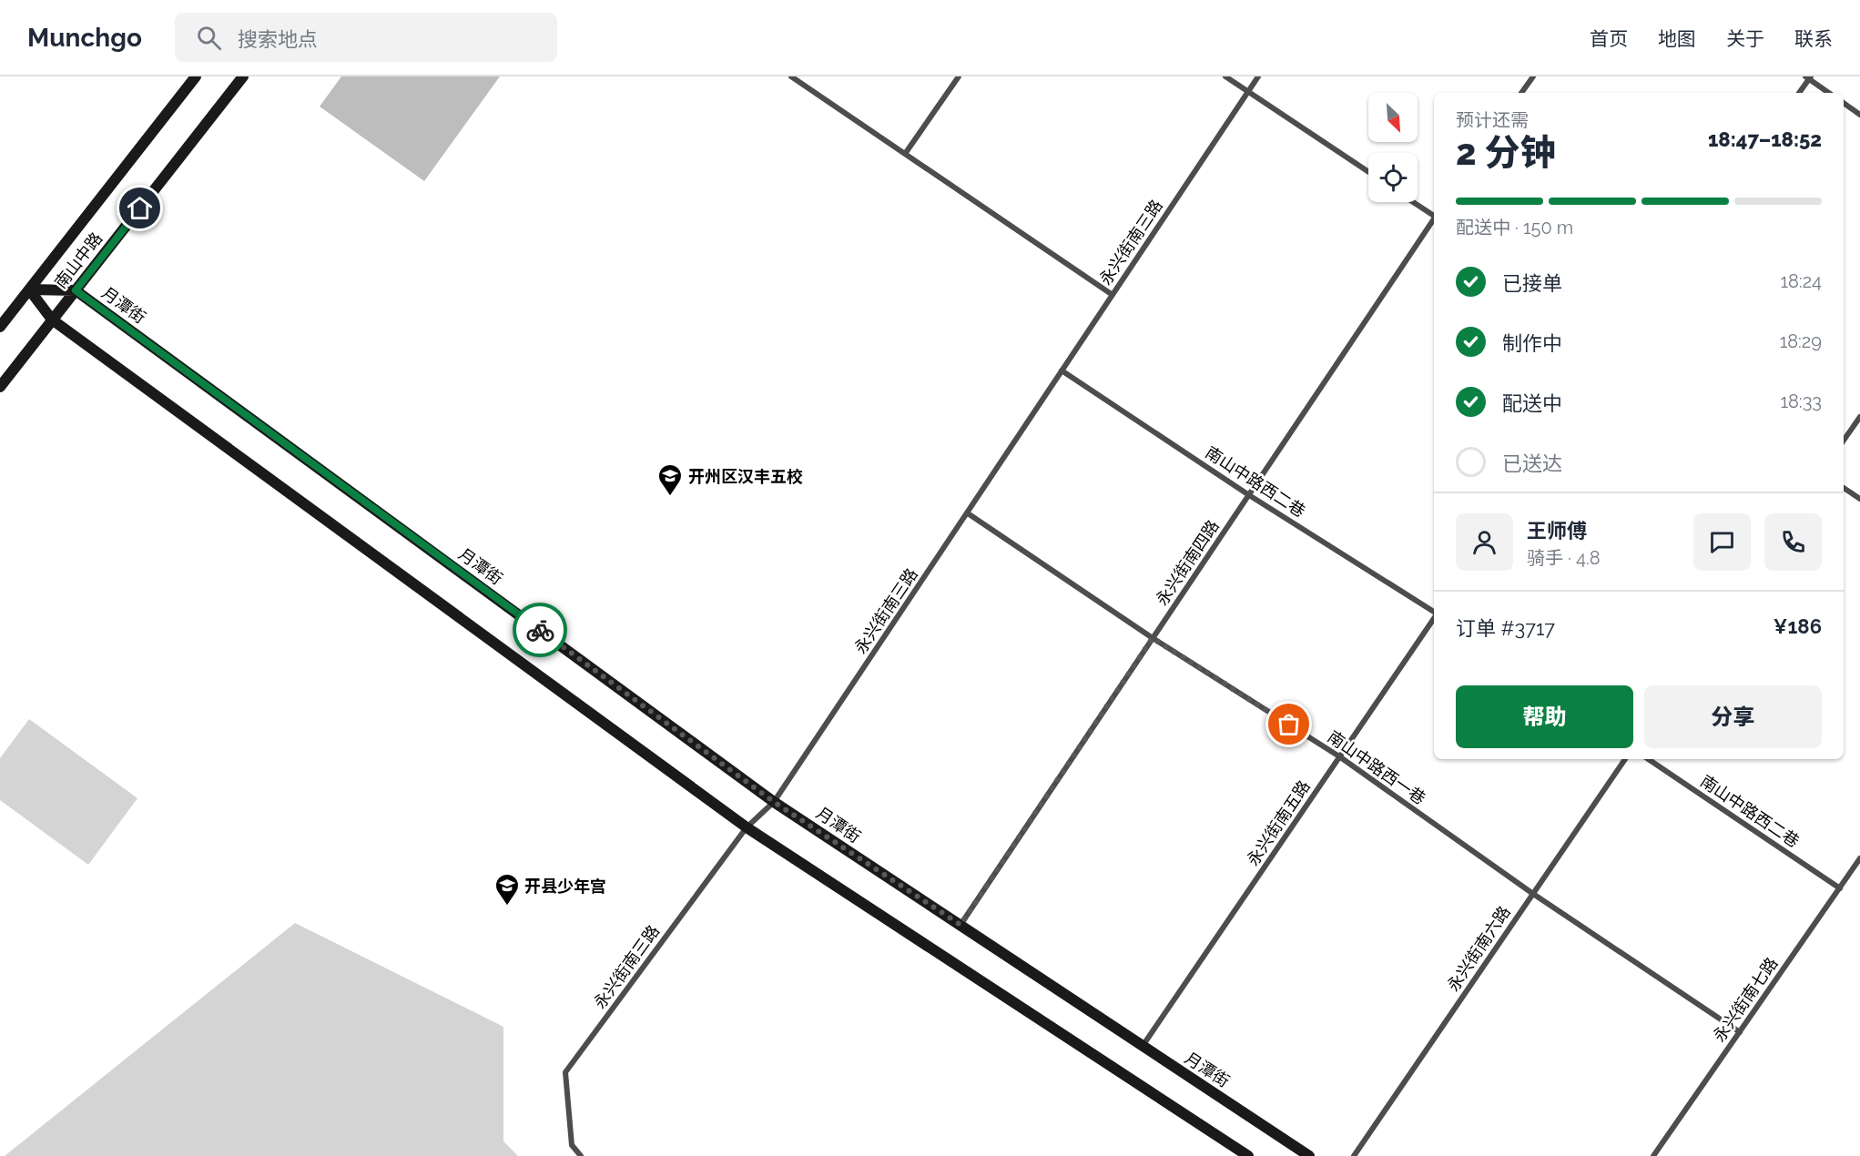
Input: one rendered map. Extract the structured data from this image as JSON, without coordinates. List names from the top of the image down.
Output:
{
  "streets": {
    "street": [
      "永兴街南三路",
      "南山中路",
      "月潭街",
      "南山中路西二巷",
      "永兴街南四路",
      "南山中路西一巷",
      "永兴街南五路",
      "永兴街南六路",
      "永兴街南七路"
    ]
  },
  "crossings": [
    ["永兴街南三路", "月潭街"],
    ["永兴街南三路", "南山中路西二巷"],
    ["永兴街南三路", "南山中路西一巷"],
    ["南山中路", "月潭街"],
    ["月潭街", "永兴街南四路"],
    ["月潭街", "永兴街南五路"],
    ["南山中路西二巷", "永兴街南四路"],
    ["南山中路西二巷", "永兴街南七路"],
    ["永兴街南四路", "南山中路西一巷"],
    ["南山中路西一巷", "永兴街南五路"],
    ["南山中路西一巷", "永兴街南六路"],
    ["南山中路西一巷", "永兴街南七路"]
  ],
  "places": {
    "school or university": ["开州区汉丰五校", "开县少年宫"]
  },
  "north": "bottom right",
  "page": {
    "header": "Munchgo",
    "search": "搜索地点",
    "nav": [
      "首页",
      "地图",
      "关于",
      "联系"
    ],
    "heading": ["2 分钟", "预计还需", "18:47–18:52"],
    "panel": [
      "王师傅",
      "骑手 · 4.8",
      "订单 #3717",
      "¥186"
    ],
    "bar": "配送中 · 150 m",
    "list": [
      ["已接单", "18:24"],
      ["制作中", "18:29"],
      ["配送中", "18:33"],
      "已送达"
    ],
    "buttons": ["帮助", "分享"]
  }
}
